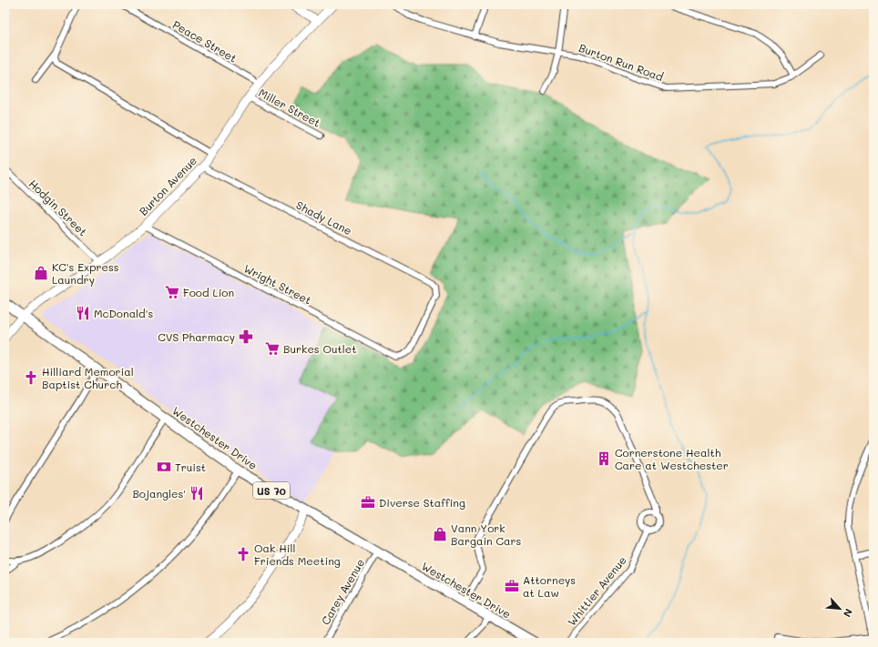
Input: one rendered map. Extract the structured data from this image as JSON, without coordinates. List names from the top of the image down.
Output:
{
  "streets": {
    "main road": ["Westchester Drive", "US 70"],
    "street": [
      "Peace Street",
      "Burton Run Road",
      "Miller Street",
      "Burton Avenue",
      "Hodgin Street",
      "Shady Lane",
      "Wright Street",
      "Whittier Avenue",
      "Carey Avenue"
    ]
  },
  "crossings": [
    ["Peace Street", "Burton Avenue"],
    ["Miller Street", "Burton Avenue"],
    ["Burton Avenue", "Hodgin Street"],
    ["Burton Avenue", "Shady Lane"],
    ["Burton Avenue", "Wright Street"],
    ["Burton Avenue", "Westchester Drive"],
    ["Shady Lane", "Wright Street"],
    ["Westchester Drive", "Carey Avenue"]
  ],
  "places": {
    "shop": ["KC's Express Laundry", "Vann York Bargain Cars"],
    "supermarket": ["Food Lion", "Burkes Outlet"],
    "restaurant": ["McDonald's", "Bojangles'"],
    "pharmacy": ["CVS Pharmacy"],
    "church": ["Hilliard Memorial Baptist Church", "Oak Hill Friends Meeting"],
    "building": ["Cornerstone Health Care at Westchester"],
    "bank": ["Truist"],
    "office": ["Diverse Staffing", "Attorneys at Law"]
  },
  "north": "bottom right"
}
